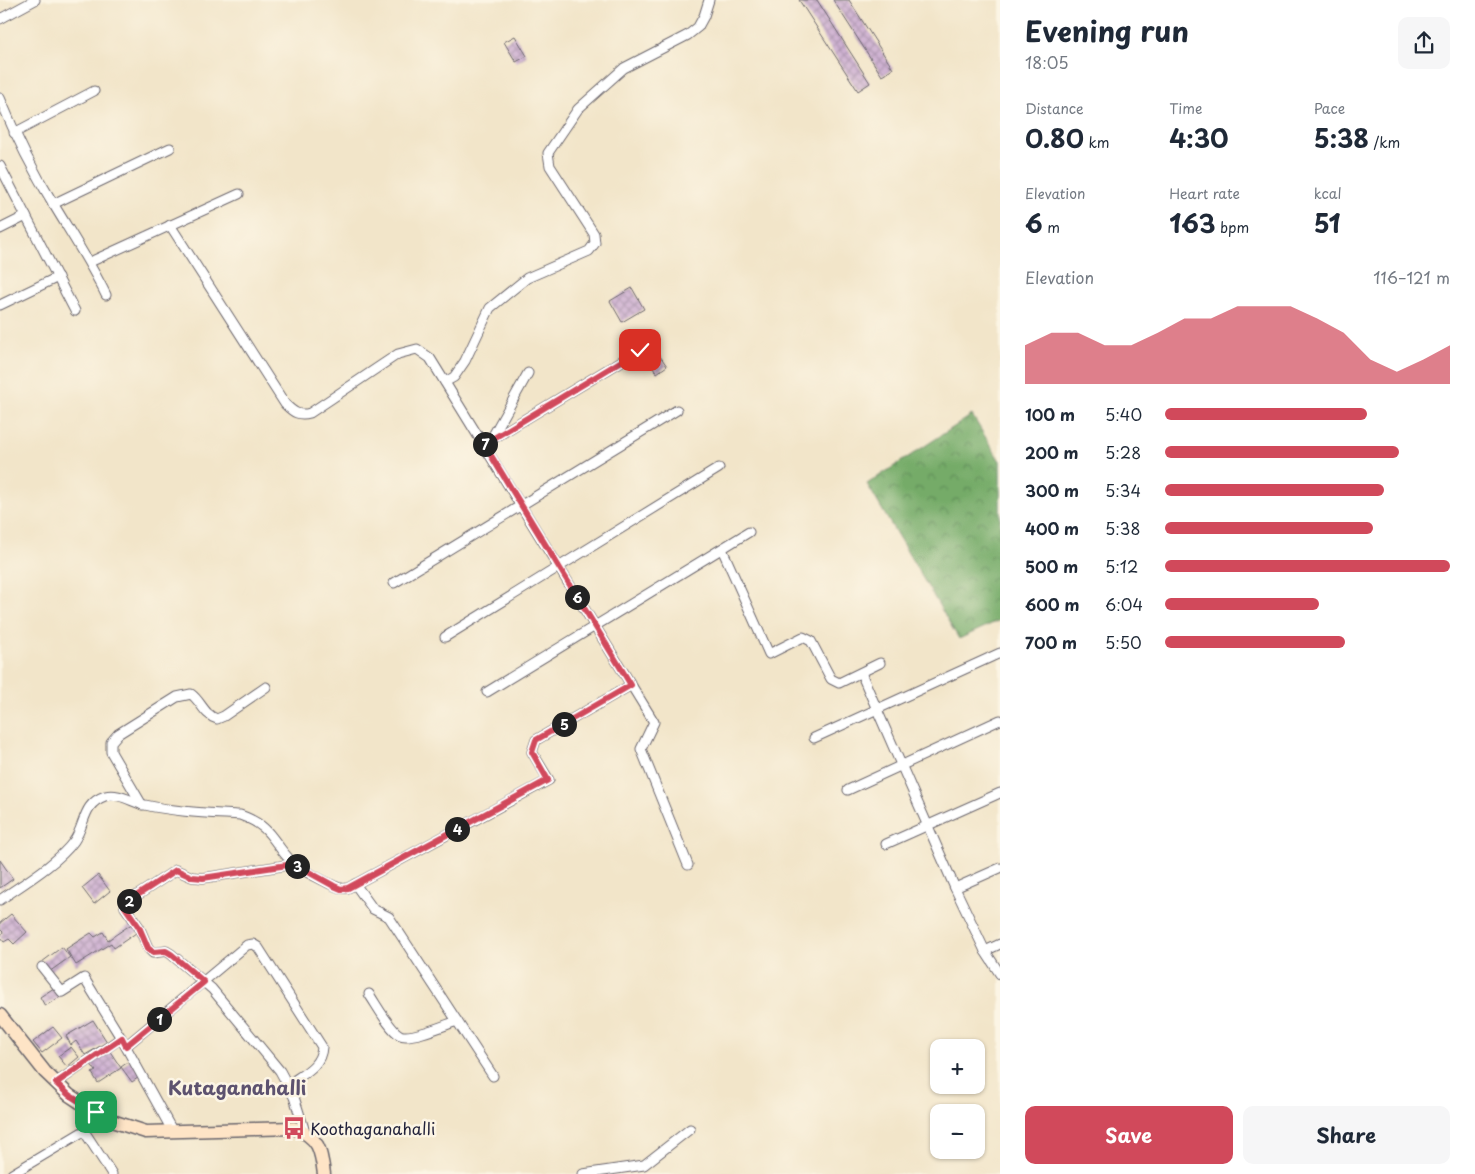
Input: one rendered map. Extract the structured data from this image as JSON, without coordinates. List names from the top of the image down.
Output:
{
  "districts": ["Kutaganahalli"],
  "places": {
    "bus stop": ["Koothaganahalli"]
  },
  "page": {
    "heading": ["Evening run", "18:05"],
    "stats": [
      ["Distance", "0.80 km"],
      ["Time", "4:30"],
      ["Pace", "5:38 /km"],
      ["Elevation", "6 m"],
      ["Heart rate", "163 bpm"],
      ["kcal", "51"]
    ],
    "chart": ["Elevation", "116–121 m"],
    "list": [
      {
        "name": "100 m",
        "note": "5:40"
      },
      {
        "name": "200 m",
        "note": "5:28"
      },
      {
        "name": "300 m",
        "note": "5:34"
      },
      {
        "name": "400 m",
        "note": "5:38"
      },
      {
        "name": "500 m",
        "note": "5:12"
      },
      {
        "name": "600 m",
        "note": "6:04"
      },
      {
        "name": "700 m",
        "note": "5:50"
      }
    ],
    "pins": [
      "7",
      "6",
      "5",
      "4",
      "3",
      "2",
      "1"
    ],
    "map_buttons": ["+", "−"],
    "buttons": ["Save", "Share"]
  }
}
